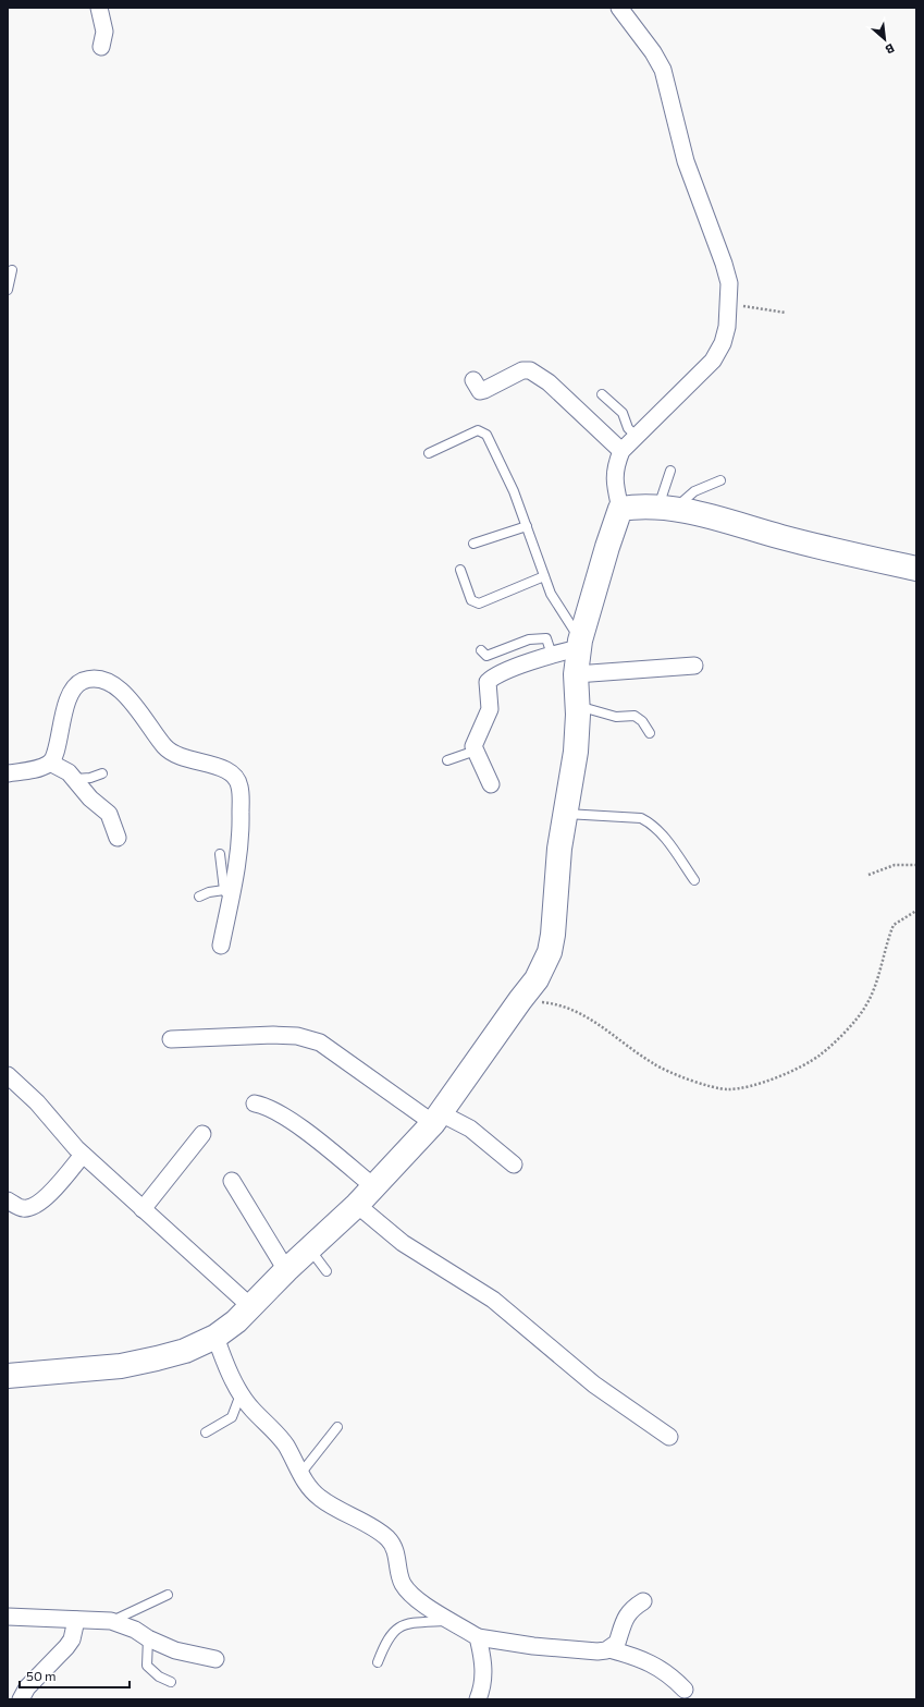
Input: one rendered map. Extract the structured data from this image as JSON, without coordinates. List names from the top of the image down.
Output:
{
  "scale_bar": "50 m",
  "north": "bottom right"
}
